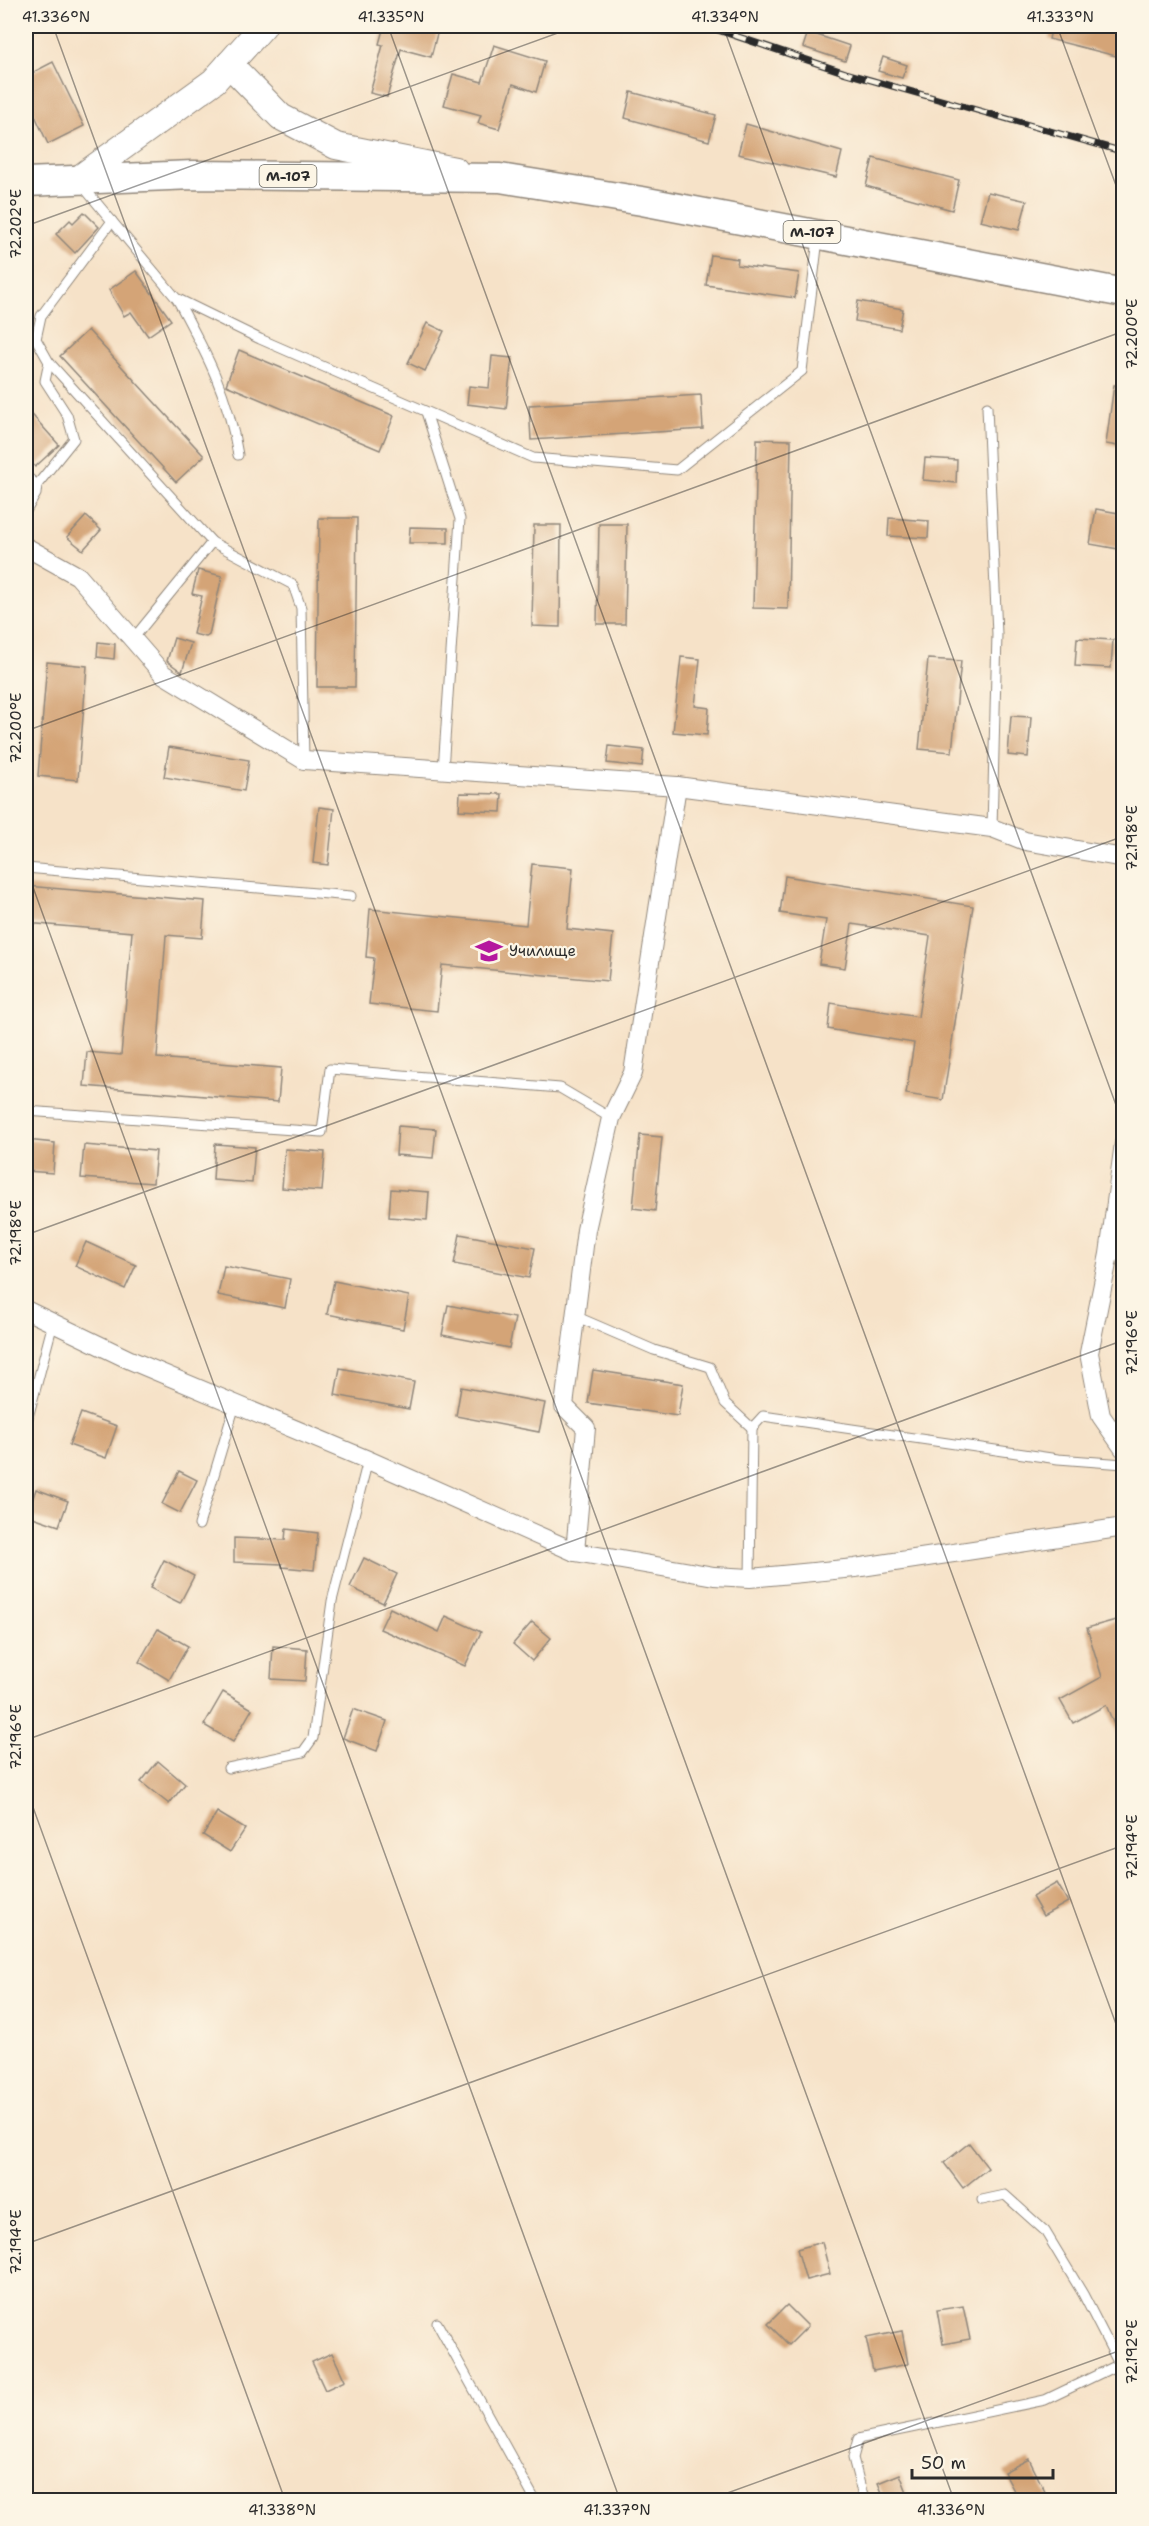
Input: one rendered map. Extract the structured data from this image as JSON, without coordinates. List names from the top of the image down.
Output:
{
  "streets": {
    "main road": ["М-107"]
  },
  "places": {
    "school or university": ["Училище"]
  },
  "scale_bar": "50 m",
  "coordinates": [
    "41.336°N",
    "41.335°N",
    "41.334°N",
    "41.333°N",
    "72.202°E",
    "72.200°E",
    "72.198°E",
    "72.196°E",
    "72.194°E",
    "72.192°E",
    "41.338°N",
    "41.337°N"
  ]
}
